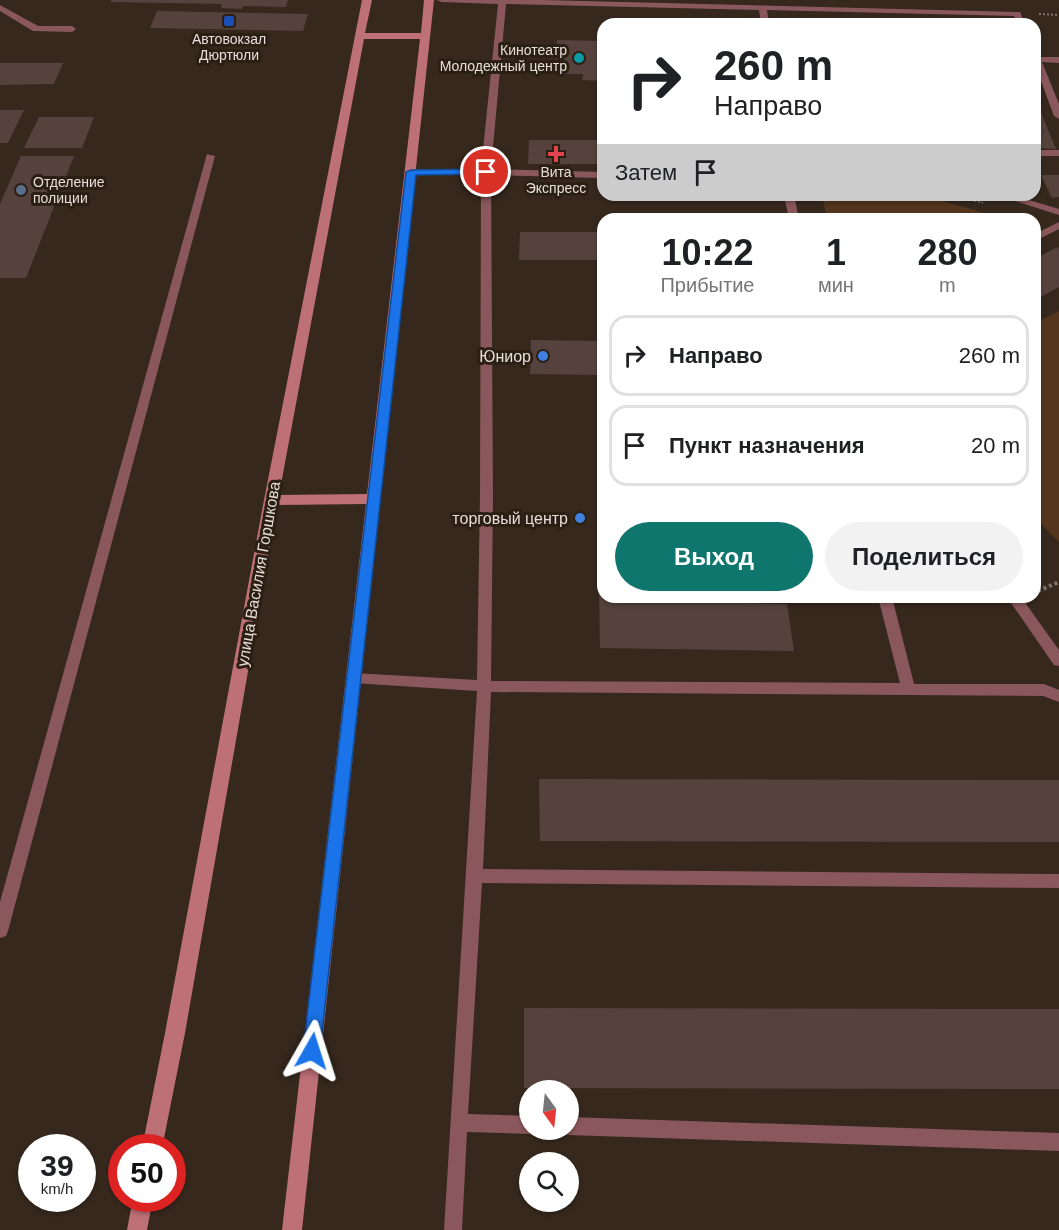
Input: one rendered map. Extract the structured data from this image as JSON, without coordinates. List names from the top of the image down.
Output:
{
  "streets": {
    "main road": ["улица Василия Горшкова"]
  },
  "places": {
    "transit": ["Автовокзал Дюртюли"],
    "other": [
      "Кинотеатр Молодежный центр",
      "Отделение полиции",
      "Юниор",
      "торговый центр"
    ],
    "health": ["Вита Экспресс"]
  },
  "north": "bottom",
  "page": {
    "turn": ["260 m", "Направо"],
    "then": "Затем",
    "eta": [
      "10:22",
      "Прибытие",
      "1",
      "мин",
      "280",
      "m"
    ],
    "list": [
      {
        "name": "Направо",
        "value": "260 m"
      },
      {
        "name": "Пункт назначения",
        "value": "20 m"
      }
    ],
    "buttons": ["Выход", "Поделиться"],
    "speed": "39 km/h",
    "limit": "50"
  }
}
